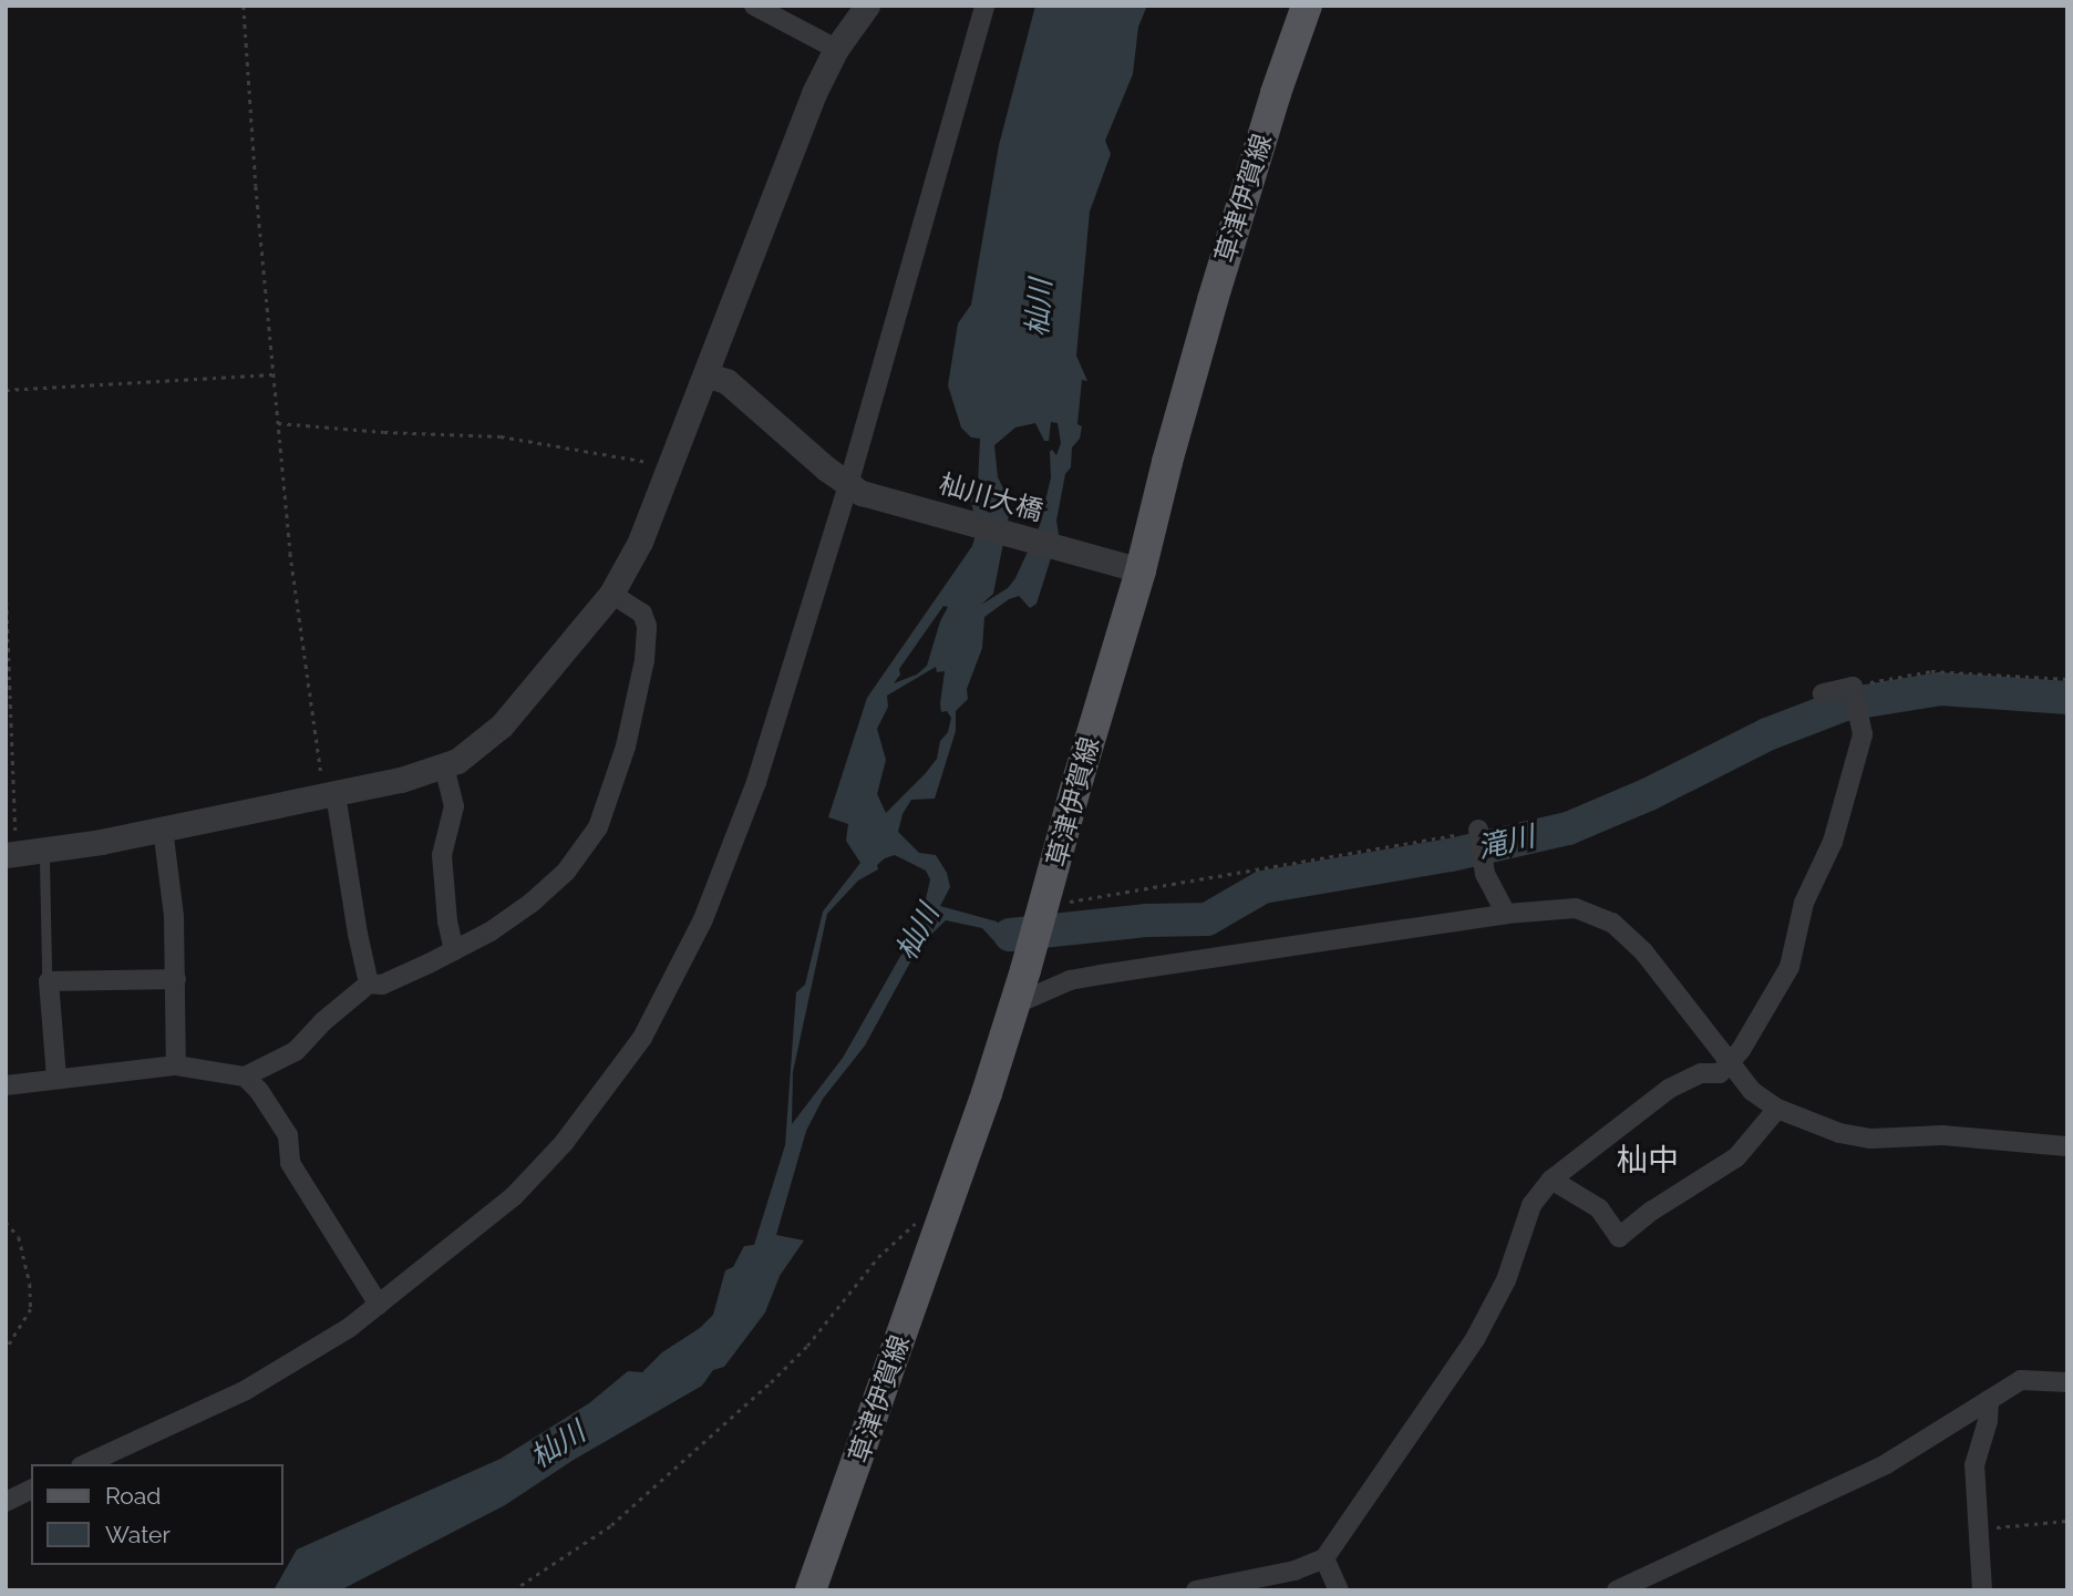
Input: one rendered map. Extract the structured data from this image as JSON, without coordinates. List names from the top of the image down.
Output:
{
  "streets": {
    "main road": ["草津伊賀線"],
    "street": ["杣川大橋"]
  },
  "crossings": [
    ["草津伊賀線", "杣川大橋"]
  ],
  "districts": ["杣中"],
  "water": ["杣川", "滝川"],
  "legend": ["Road", "Water"]
}
